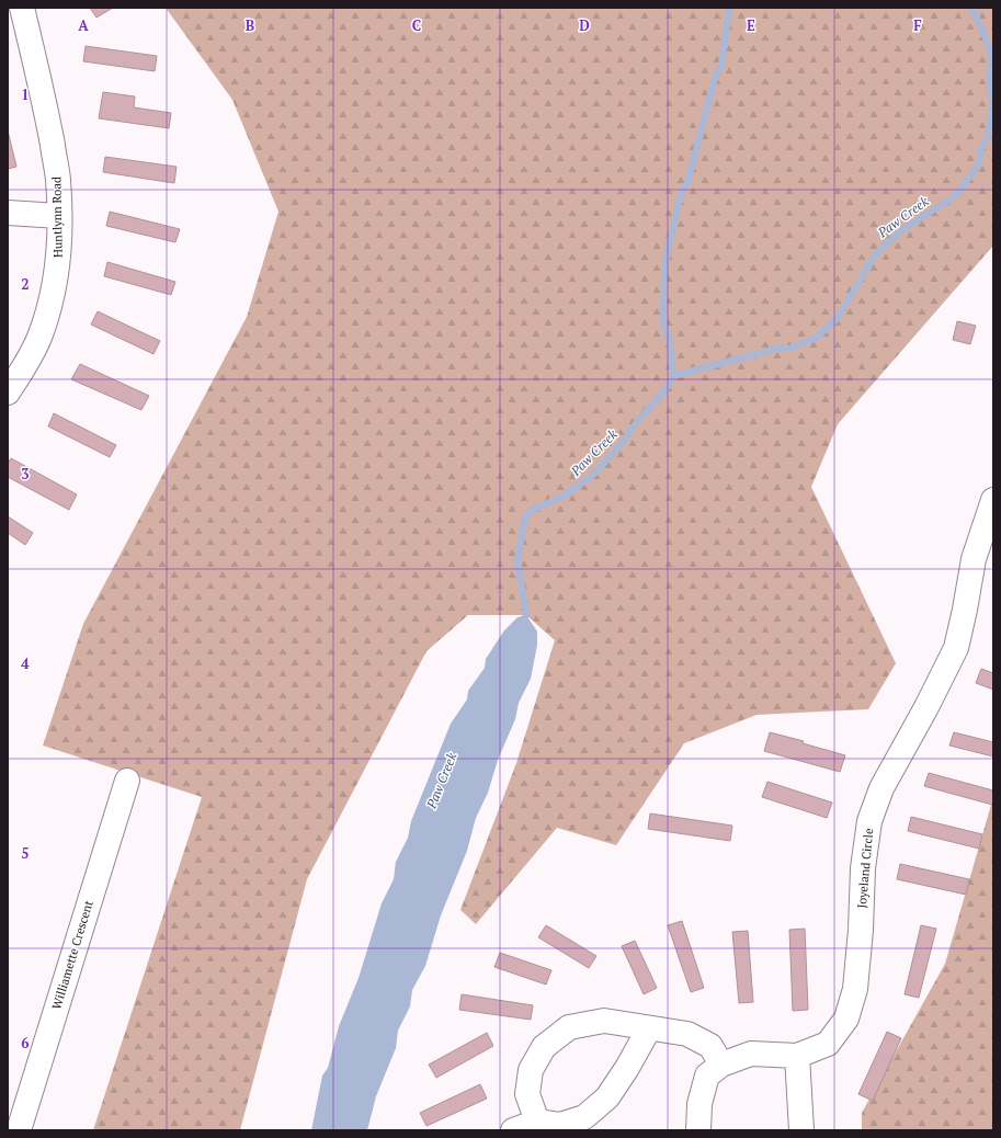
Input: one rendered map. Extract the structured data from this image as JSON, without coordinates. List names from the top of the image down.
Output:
{
  "streets": {
    "street": ["Huntlynn Road", "Joyeland Circle", "Williamette Crescent"]
  },
  "water": ["Paw Creek"],
  "grid": {
    "columns": [
      "A",
      "B",
      "C",
      "D",
      "E",
      "F"
    ],
    "rows": [
      "1",
      "2",
      "3",
      "4",
      "5",
      "6"
    ]
  }
}
